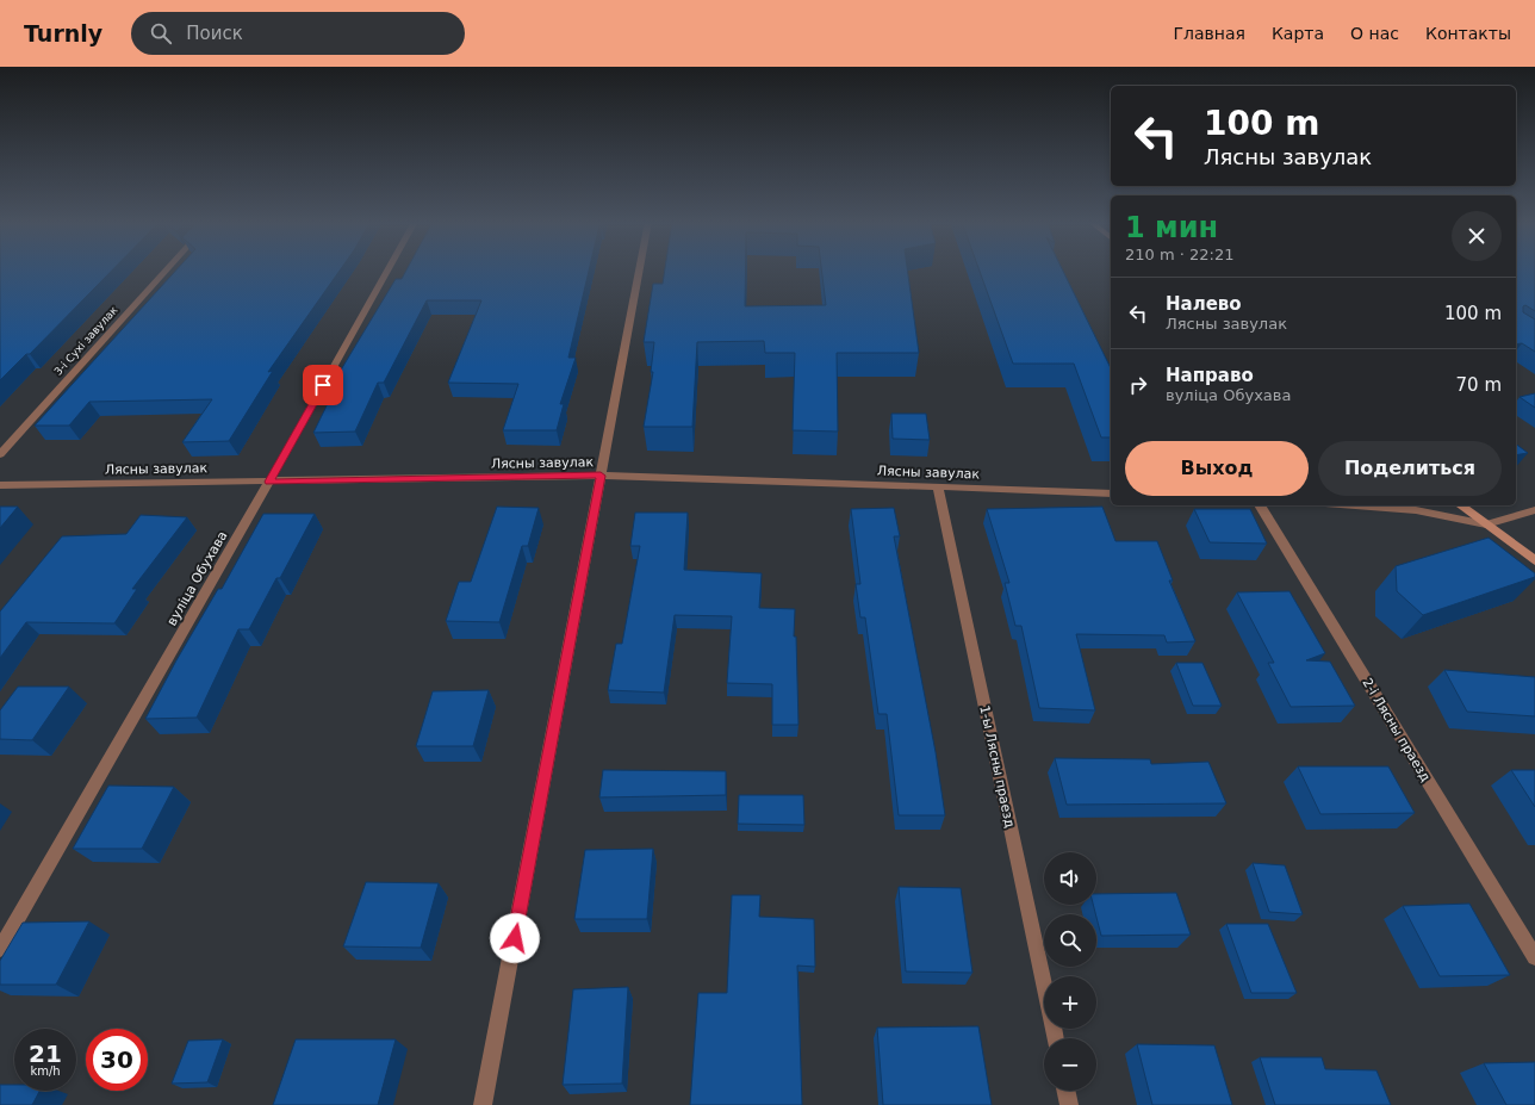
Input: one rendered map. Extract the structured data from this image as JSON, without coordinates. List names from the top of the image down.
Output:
{
  "streets": {
    "street": [
      "3-і Сухі завулак",
      "Лясны завулак",
      "вуліца Обухава",
      "2-і Лясны праезд",
      "1-ы Лясны праезд"
    ]
  },
  "crossings": [
    ["Лясны завулак", "вуліца Обухава"],
    ["Лясны завулак", "1-ы Лясны праезд"]
  ],
  "page": {
    "header": "Turnly",
    "search": "Поиск",
    "nav": [
      "Главная",
      "Карта",
      "О нас",
      "Контакты"
    ],
    "turn": ["100 m", "Лясны завулак"],
    "heading": ["1 мин", "210 m · 22:21"],
    "list": [
      {
        "name": "Налево",
        "note": "Лясны завулак",
        "value": "100 m"
      },
      {
        "name": "Направо",
        "note": "вуліца Обухава",
        "value": "70 m"
      }
    ],
    "buttons": ["Выход", "Поделиться"],
    "map_buttons": ["+", "−"],
    "speed": "21 km/h",
    "limit": "30"
  }
}
